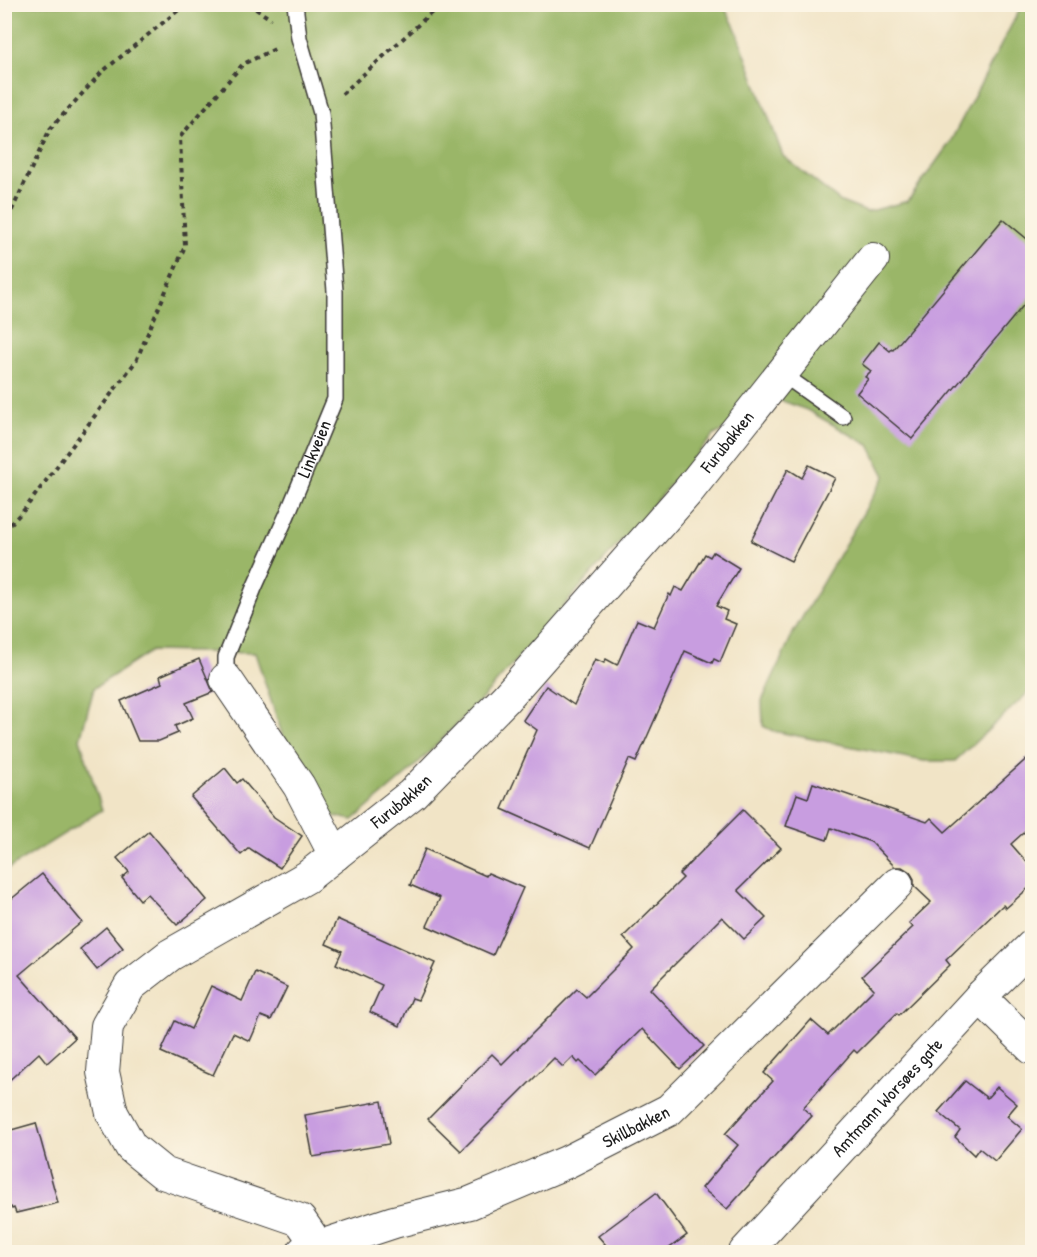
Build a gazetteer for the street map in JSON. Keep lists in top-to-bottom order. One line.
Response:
{"streets":{"street":["Furubakken","Linkveien","Amtmann Worsøes gate","Skillbakken"]},"crossings":[["Furubakken","Linkveien"],["Furubakken","Skillbakken"]]}
